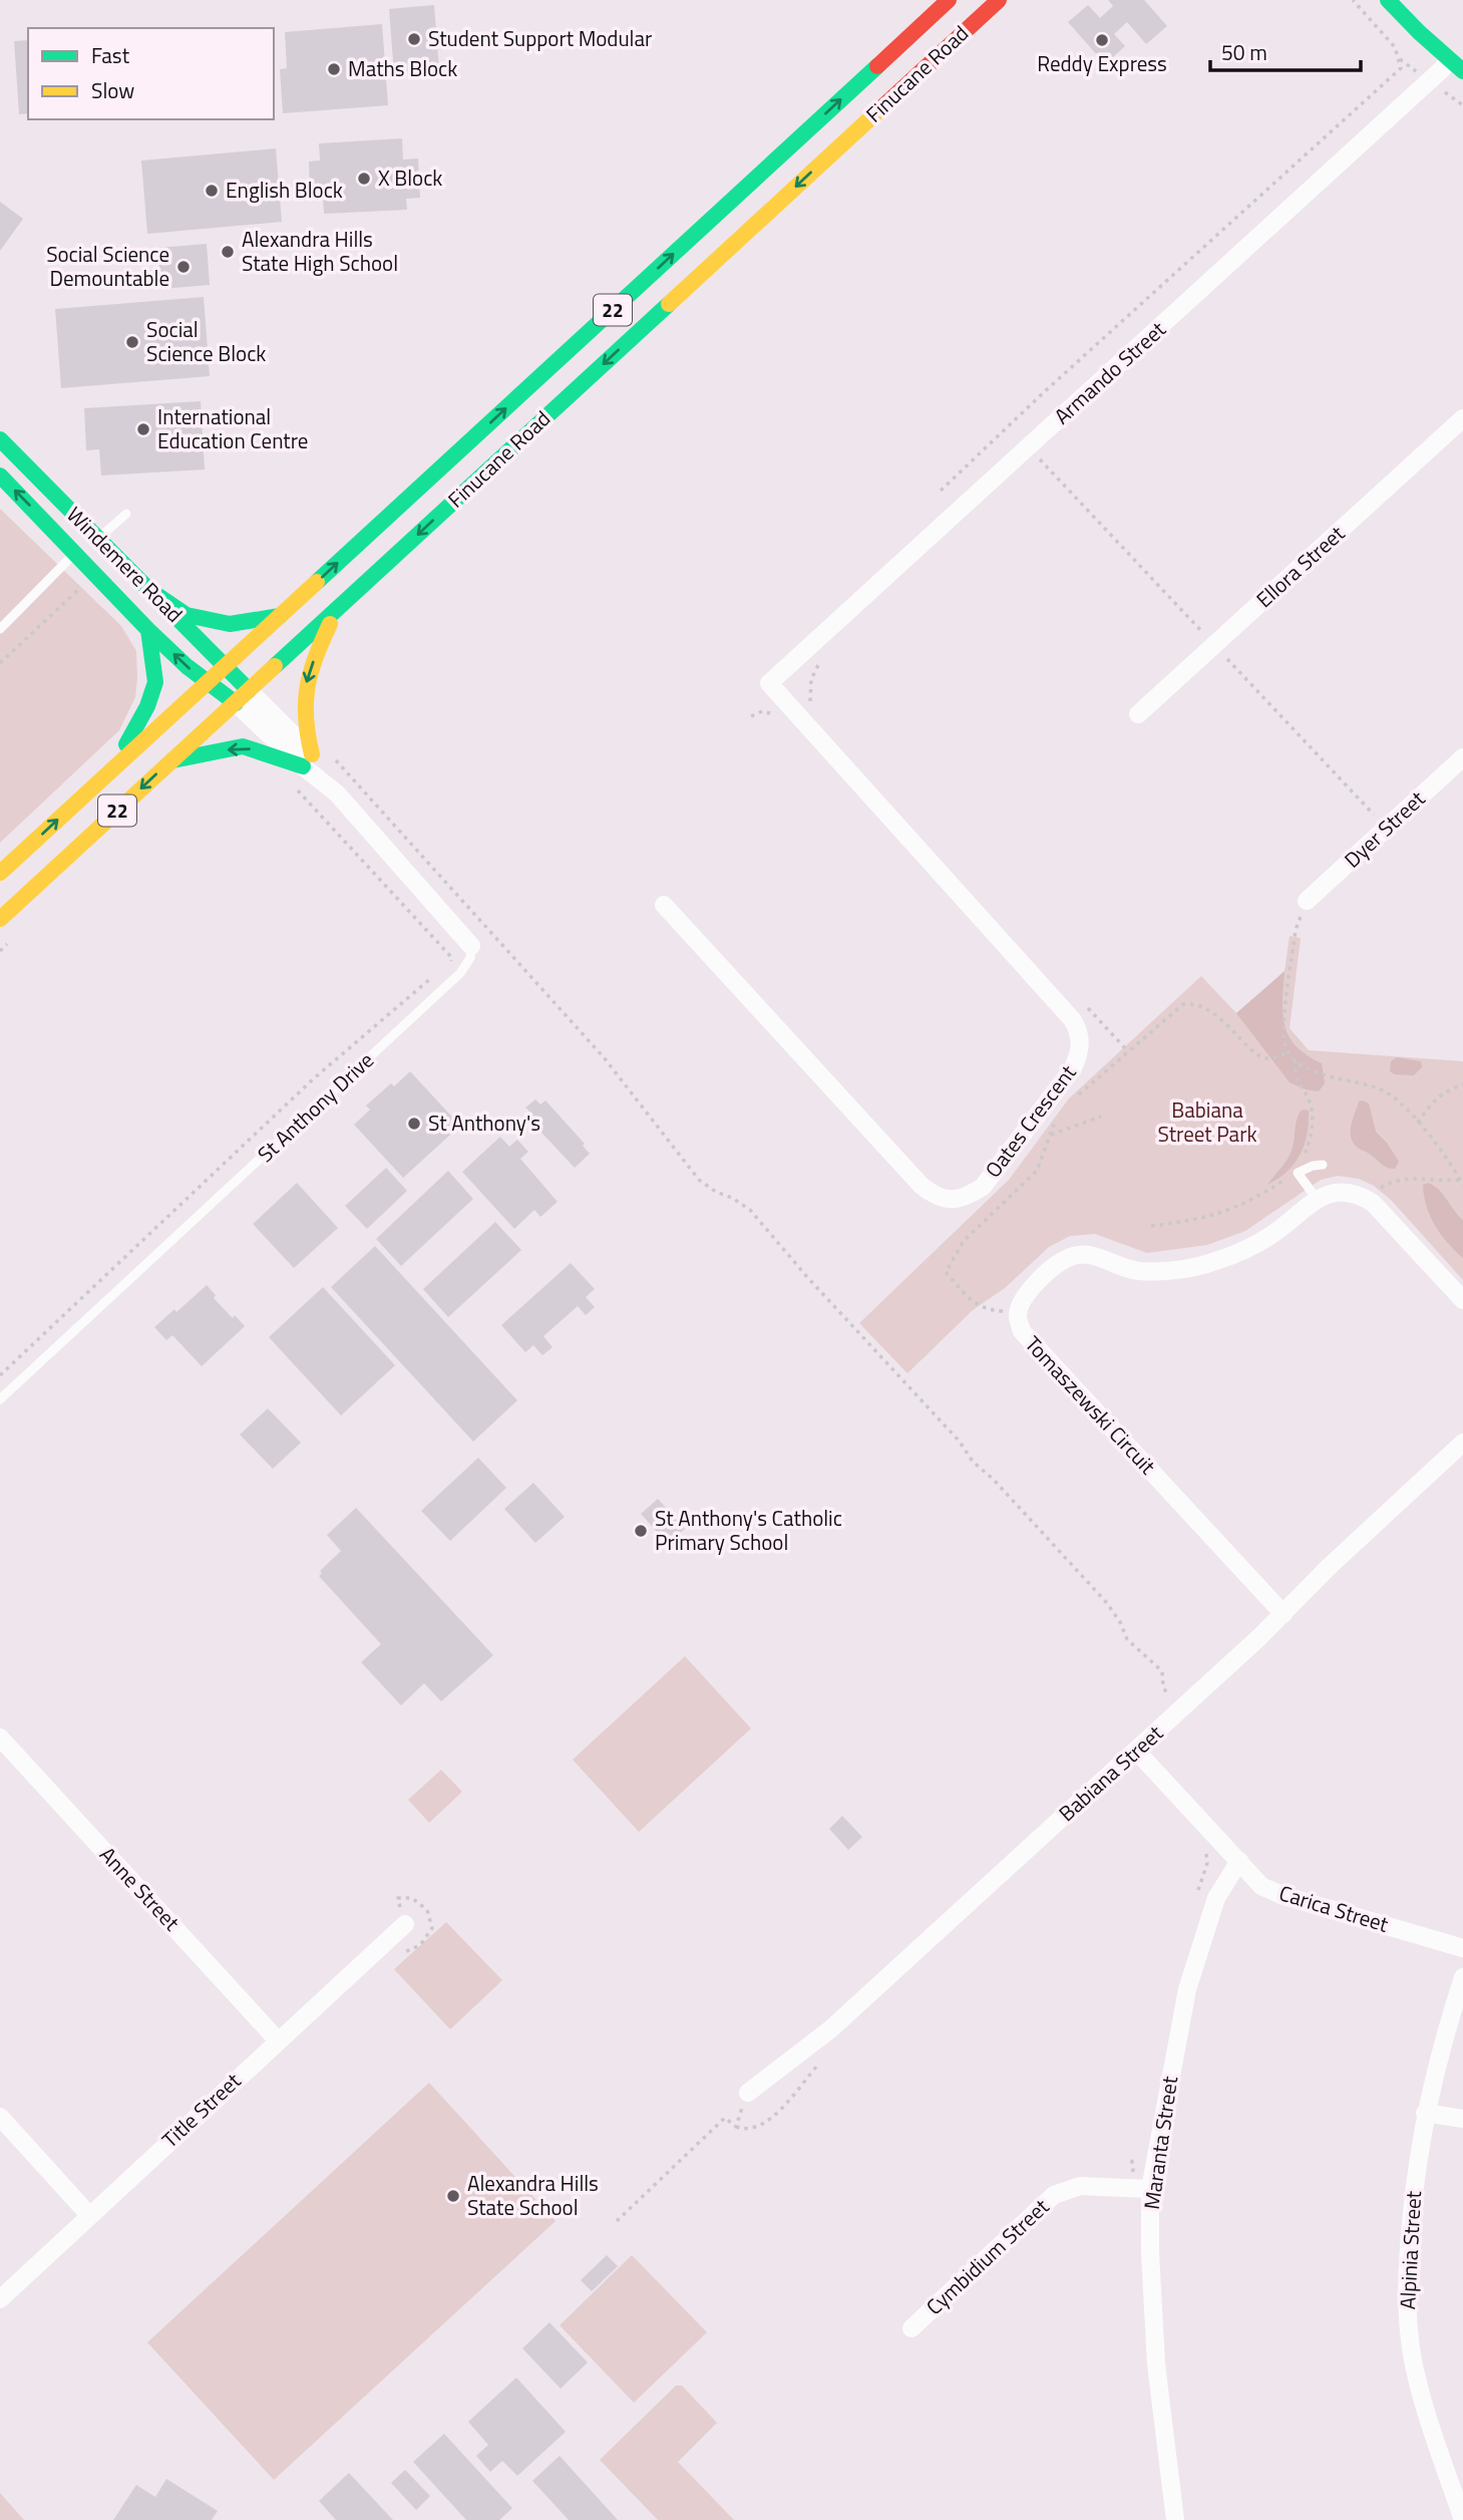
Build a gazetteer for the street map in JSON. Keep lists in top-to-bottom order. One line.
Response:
{"streets":{"main road":["Finucane Road","22","Windemere Road"],"street":["Armando Street","Ellora Street","Dyer Street","St Anthony Drive","Oates Crescent","Tomaszewski Circuit","Babiana Street","Anne Street","Carica Street","Title Street","Maranta Street","Alpinia Street","Cymbidium Street"]},"crossings":[["Finucane Road","Windemere Road"],["Finucane Road","St Anthony Drive"],["Armando Street","Oates Crescent"],["Windemere Road","St Anthony Drive"],["Tomaszewski Circuit","Babiana Street"],["Babiana Street","Carica Street"],["Anne Street","Title Street"],["Carica Street","Maranta Street"],["Maranta Street","Cymbidium Street"]],"parks":["Babiana Street Park"],"places":["Student Support Modular","Reddy Express","Maths Block","X Block","English Block","Alexandra Hills State High School","Social Science Demountable","Social Science Block","International Education Centre","St Anthony's","St Anthony's Catholic Primary School","Alexandra Hills State School"],"legend":["Fast","Slow"],"scale_bar":"50 m"}
